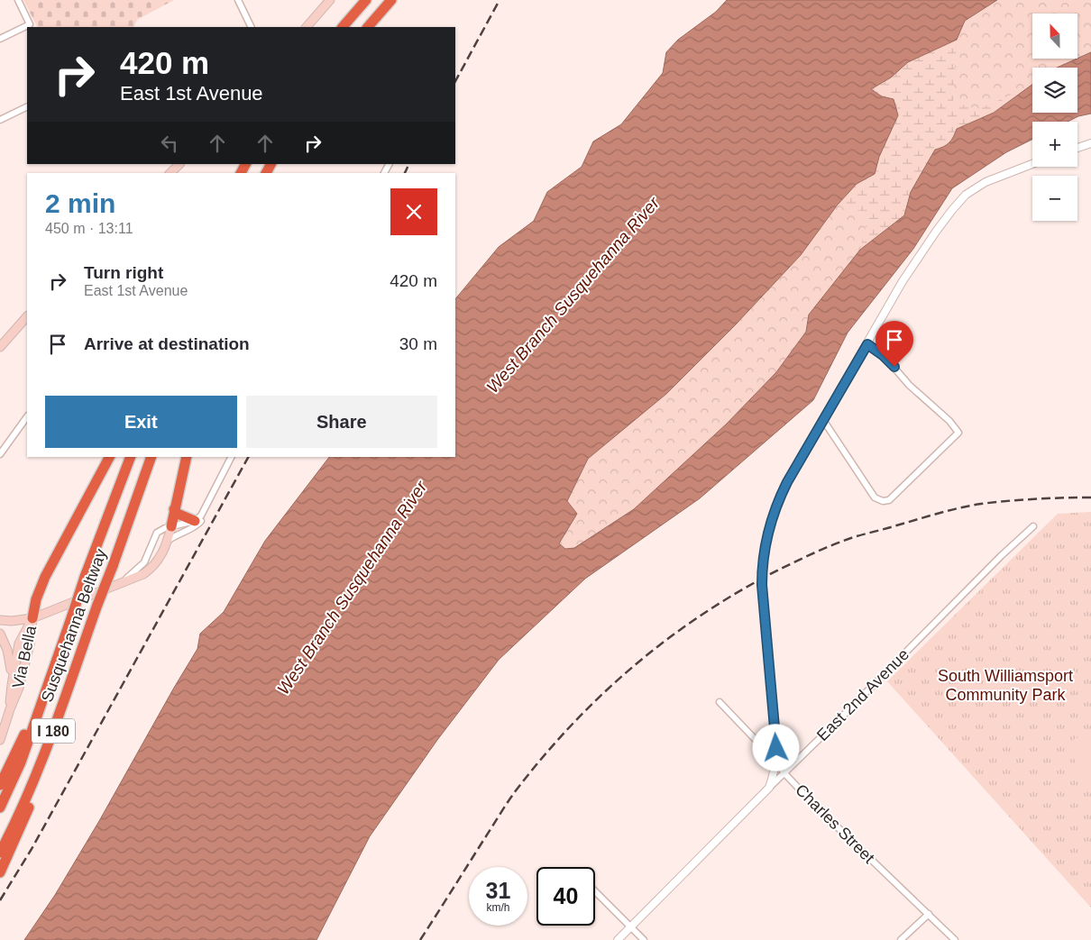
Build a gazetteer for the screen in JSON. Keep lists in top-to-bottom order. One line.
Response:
{"streets":{"highway":["Susquehanna Beltway","I 180"],"main road":["Via Bella"],"street":["East 2nd Avenue","Charles Street"]},"crossings":[["East 2nd Avenue","Charles Street"]],"water":["West Branch Susquehanna River"],"parks":["South Williamsport Community Park"],"north":"top","page":{"map_buttons":["+","−"],"turn":["420 m","East 1st Avenue"],"heading":["2 min","450 m · 13:11"],"list":[{"name":"Turn right","note":"East 1st Avenue","value":"420 m"},{"name":"Arrive at destination","value":"30 m"}],"buttons":["Exit","Share"],"speed":"31 km/h","limit":"40"}}
